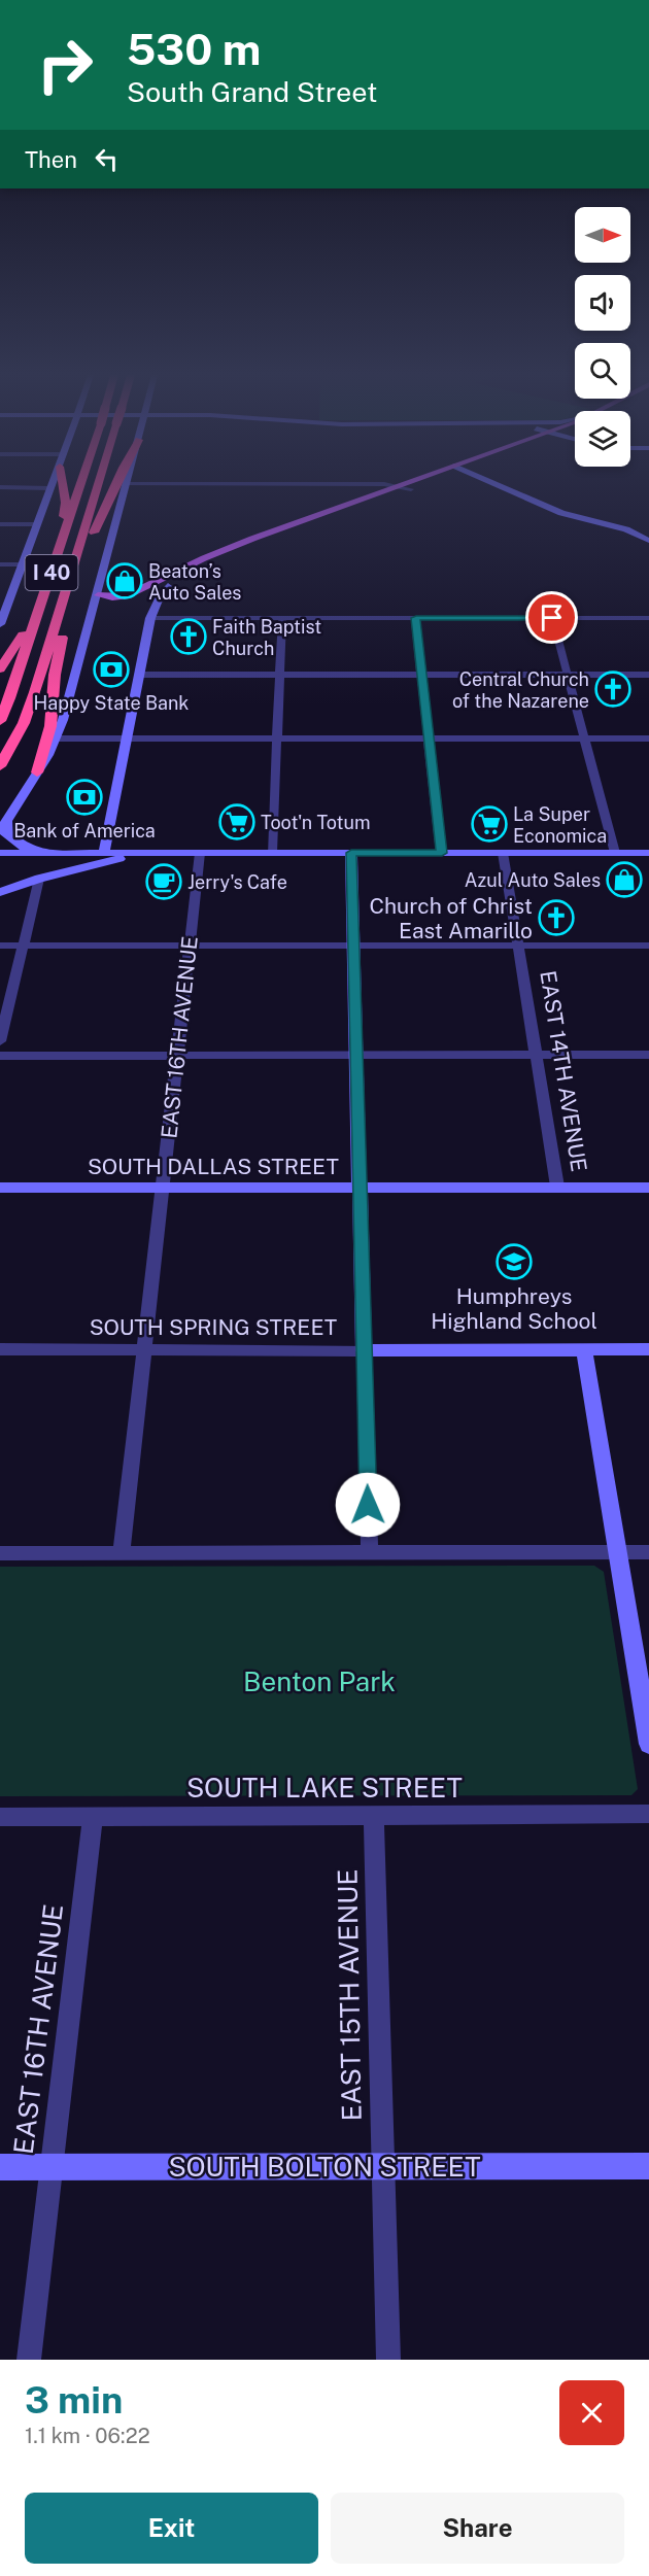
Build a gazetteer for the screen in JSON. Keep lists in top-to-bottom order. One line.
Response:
{"streets":{"highway":["I 40"],"main road":["SOUTH DALLAS STREET","SOUTH SPRING STREET","SOUTH BOLTON STREET"],"street":["EAST 16TH AVENUE","EAST 14TH AVENUE","SOUTH LAKE STREET","EAST 15TH AVENUE"]},"crossings":[["EAST 16TH AVENUE","SOUTH DALLAS STREET"],["EAST 16TH AVENUE","SOUTH SPRING STREET"],["EAST 16TH AVENUE","SOUTH LAKE STREET"],["EAST 16TH AVENUE","SOUTH BOLTON STREET"],["EAST 14TH AVENUE","SOUTH DALLAS STREET"],["SOUTH LAKE STREET","EAST 15TH AVENUE"],["EAST 15TH AVENUE","SOUTH BOLTON STREET"]],"parks":["Benton Park"],"places":{"shop":["Beaton’s Auto Sales","Azul Auto Sales"],"church":["Faith Baptist Church","Central Church of the Nazarene","Church of Christ East Amarillo"],"bank":["Happy State Bank","Bank of America"],"supermarket":["Toot'n Totum","La Super Economica"],"cafe":["Jerry's Cafe"],"school or university":["Humphreys Highland School"]},"north":"right","page":{"turn":["530 m","South Grand Street"],"then":"Then","heading":["3 min","1.1 km · 06:22"],"buttons":["Exit","Share"]}}
